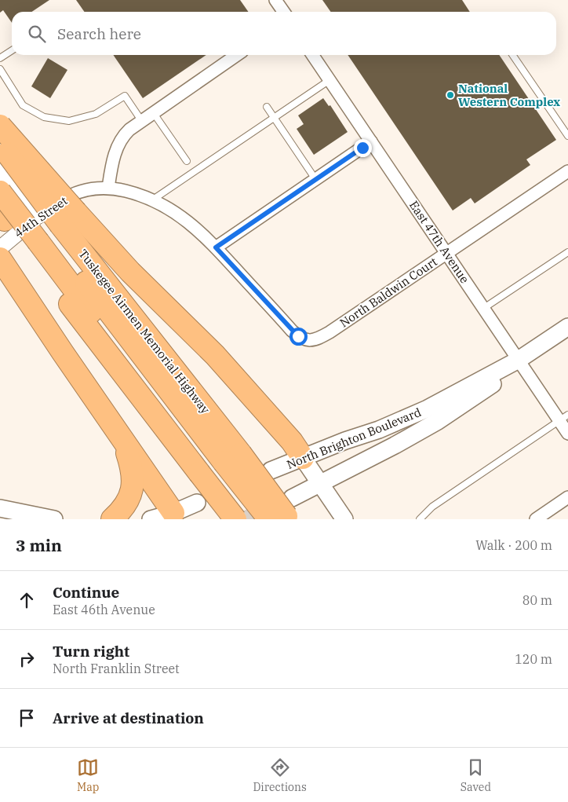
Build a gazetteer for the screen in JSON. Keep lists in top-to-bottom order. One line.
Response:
{"streets":{"highway":["Tuskegee Airmen Memorial Highway"],"main road":["North Brighton Boulevard"],"street":["44th Street","East 47th Avenue","North Baldwin Court"]},"crossings":[["44th Street","North Baldwin Court"],["44th Street","Tuskegee Airmen Memorial Highway"],["East 47th Avenue","North Baldwin Court"],["East 47th Avenue","North Brighton Boulevard"],["Tuskegee Airmen Memorial Highway","North Brighton Boulevard"]],"places":["National Western Complex"],"page":{"search":"Search here","heading":["3 min","Walk · 200 m"],"list":[["Continue","East 46th Avenue","80 m"],["Turn right","North Franklin Street","120 m"],"Arrive at destination"],"nav":["Map","Directions","Saved"]}}
